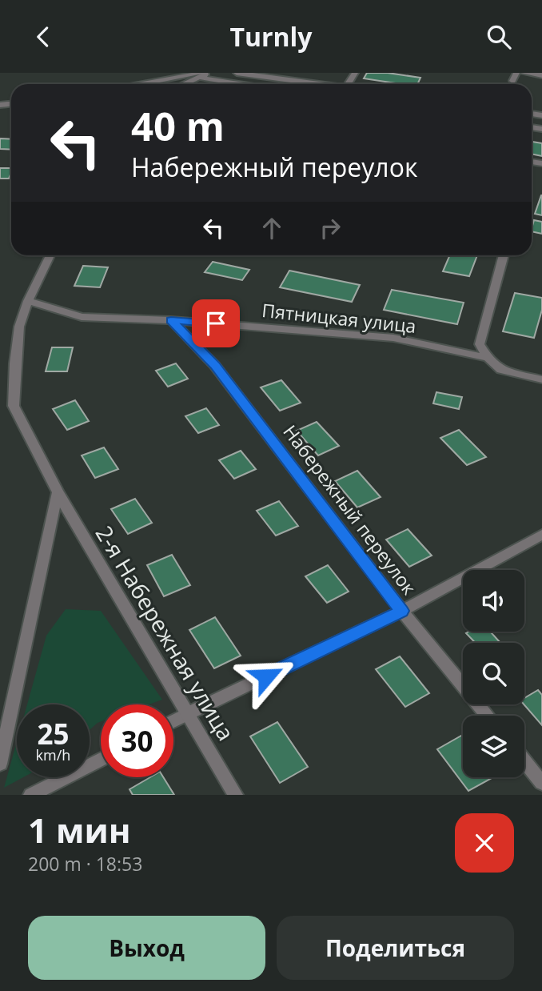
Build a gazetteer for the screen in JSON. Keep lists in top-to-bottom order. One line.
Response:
{"streets":{"street":["Пятницкая улица","Набережный переулок","2-я Набережная улица"]},"crossings":[["Пятницкая улица","Набережный переулок"],["Пятницкая улица","2-я Набережная улица"]],"page":{"header":"Turnly","turn":["40 m","Набережный переулок"],"speed":"25 km/h","limit":"30","heading":["1 мин","200 m · 18:53"],"buttons":["Выход","Поделиться"]}}
